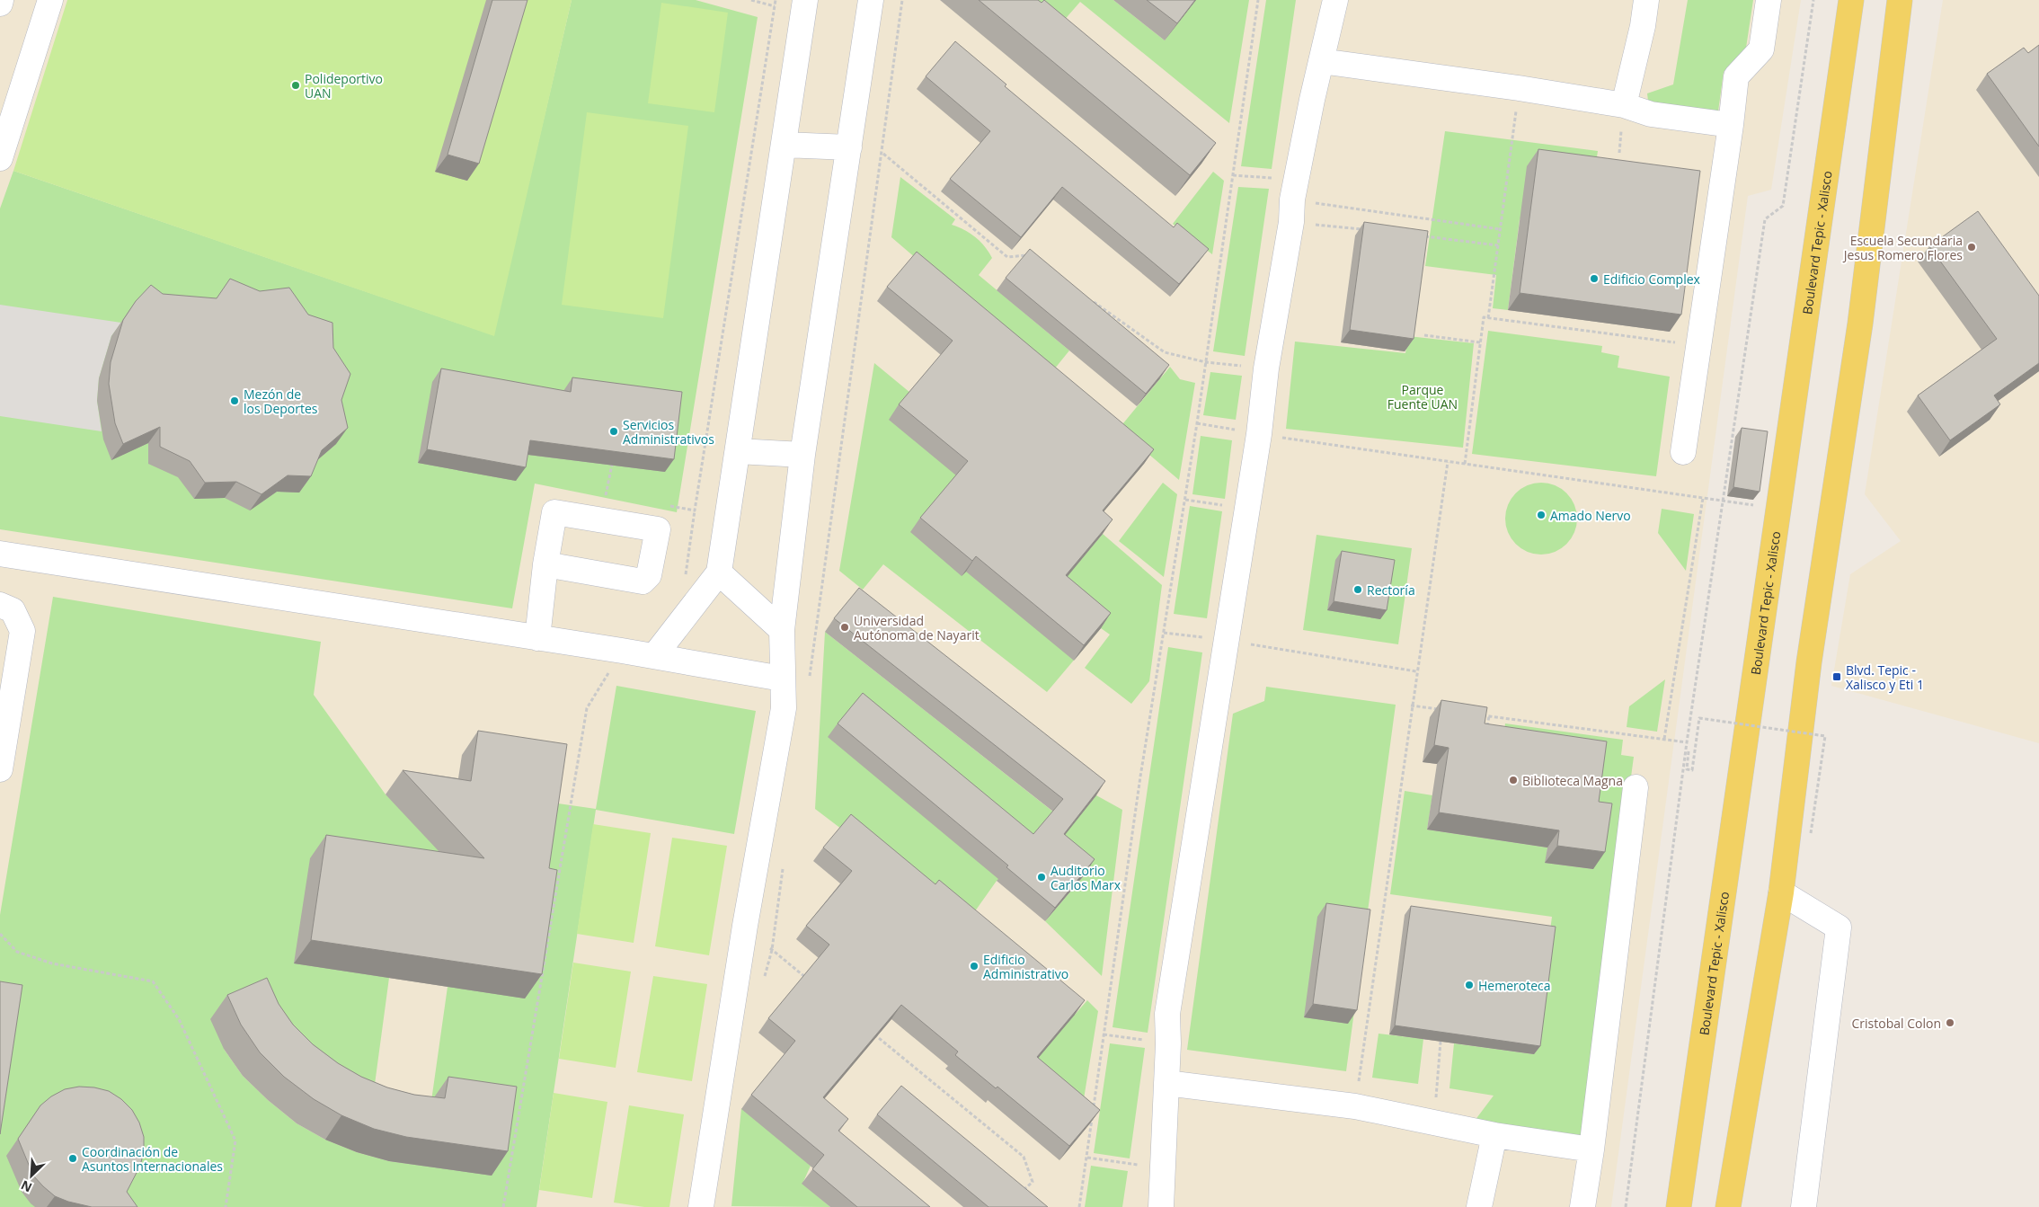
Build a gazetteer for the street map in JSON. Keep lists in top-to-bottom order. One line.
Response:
{"streets":{"main road":["Boulevard Tepic - Xalisco"]},"parks":["Parque Fuente UAN"],"places":{"other":["Polideportivo UAN","Escuela Secundaria Jesus Romero Flores","Edificio Complex","Mezón de los Deportes","Servicios Administrativos","Amado Nervo","Rectoría","Universidad Autónoma de Nayarit","Biblioteca Magna","Auditorio Carlos Marx","Edificio Administrativo","Hemeroteca","Cristobal Colon","Coordinación de Asuntos Internacionales"],"transit":["Blvd. Tepic - Xalisco y Eti 1"]},"north":"bottom left"}
